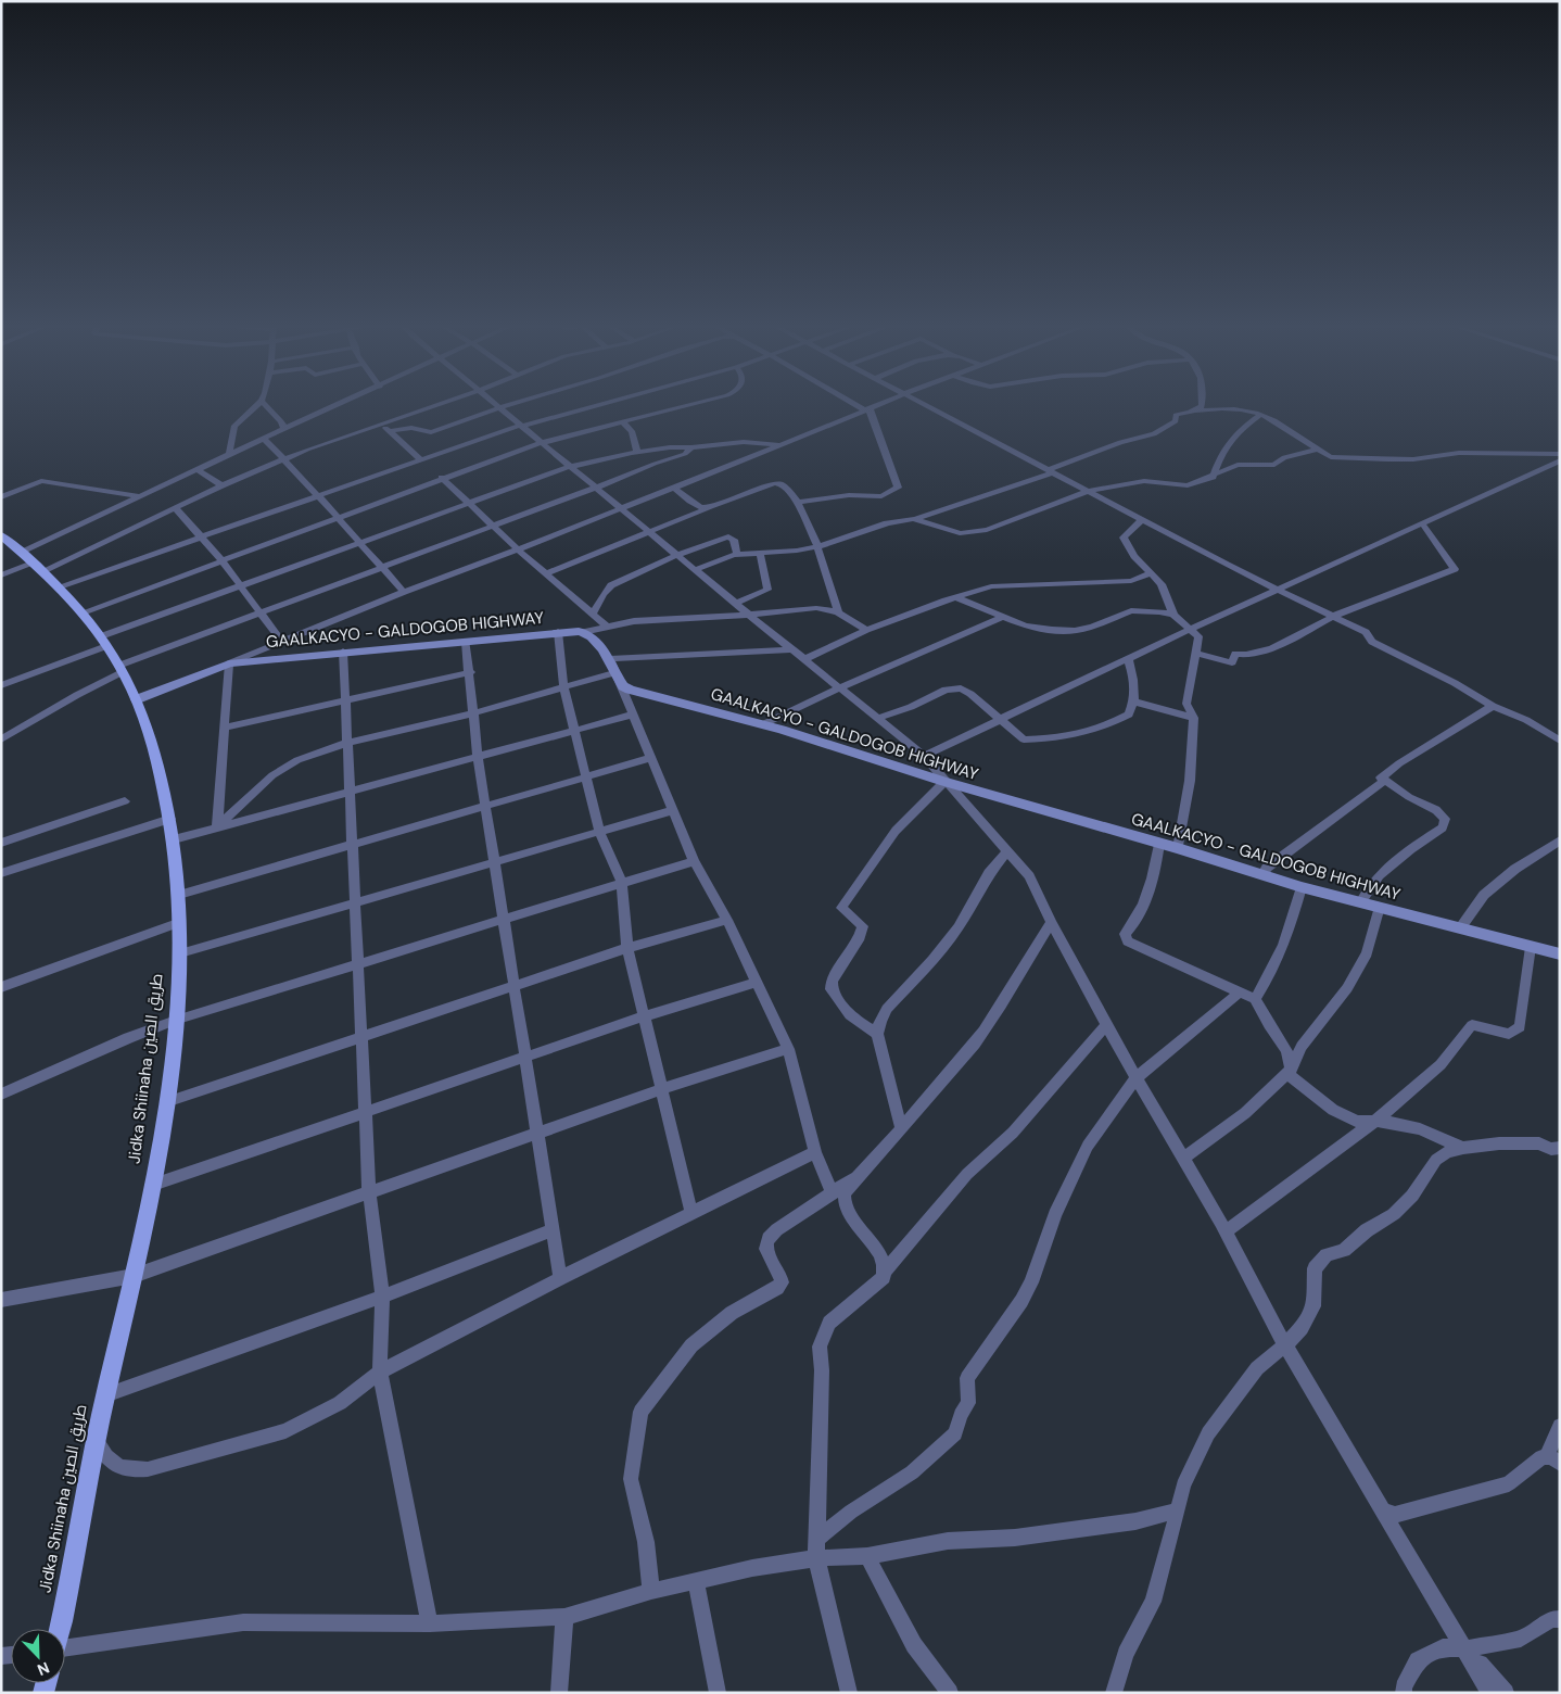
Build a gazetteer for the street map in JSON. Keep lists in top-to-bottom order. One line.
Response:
{"streets":{"main road":["Jidka Shiinaha طريق الصين"],"street":["GAALKACYO - GALDOGOB HIGHWAY"]},"crossings":[["GAALKACYO - GALDOGOB HIGHWAY","Jidka Shiinaha طريق الصين"]],"north":"bottom right"}
